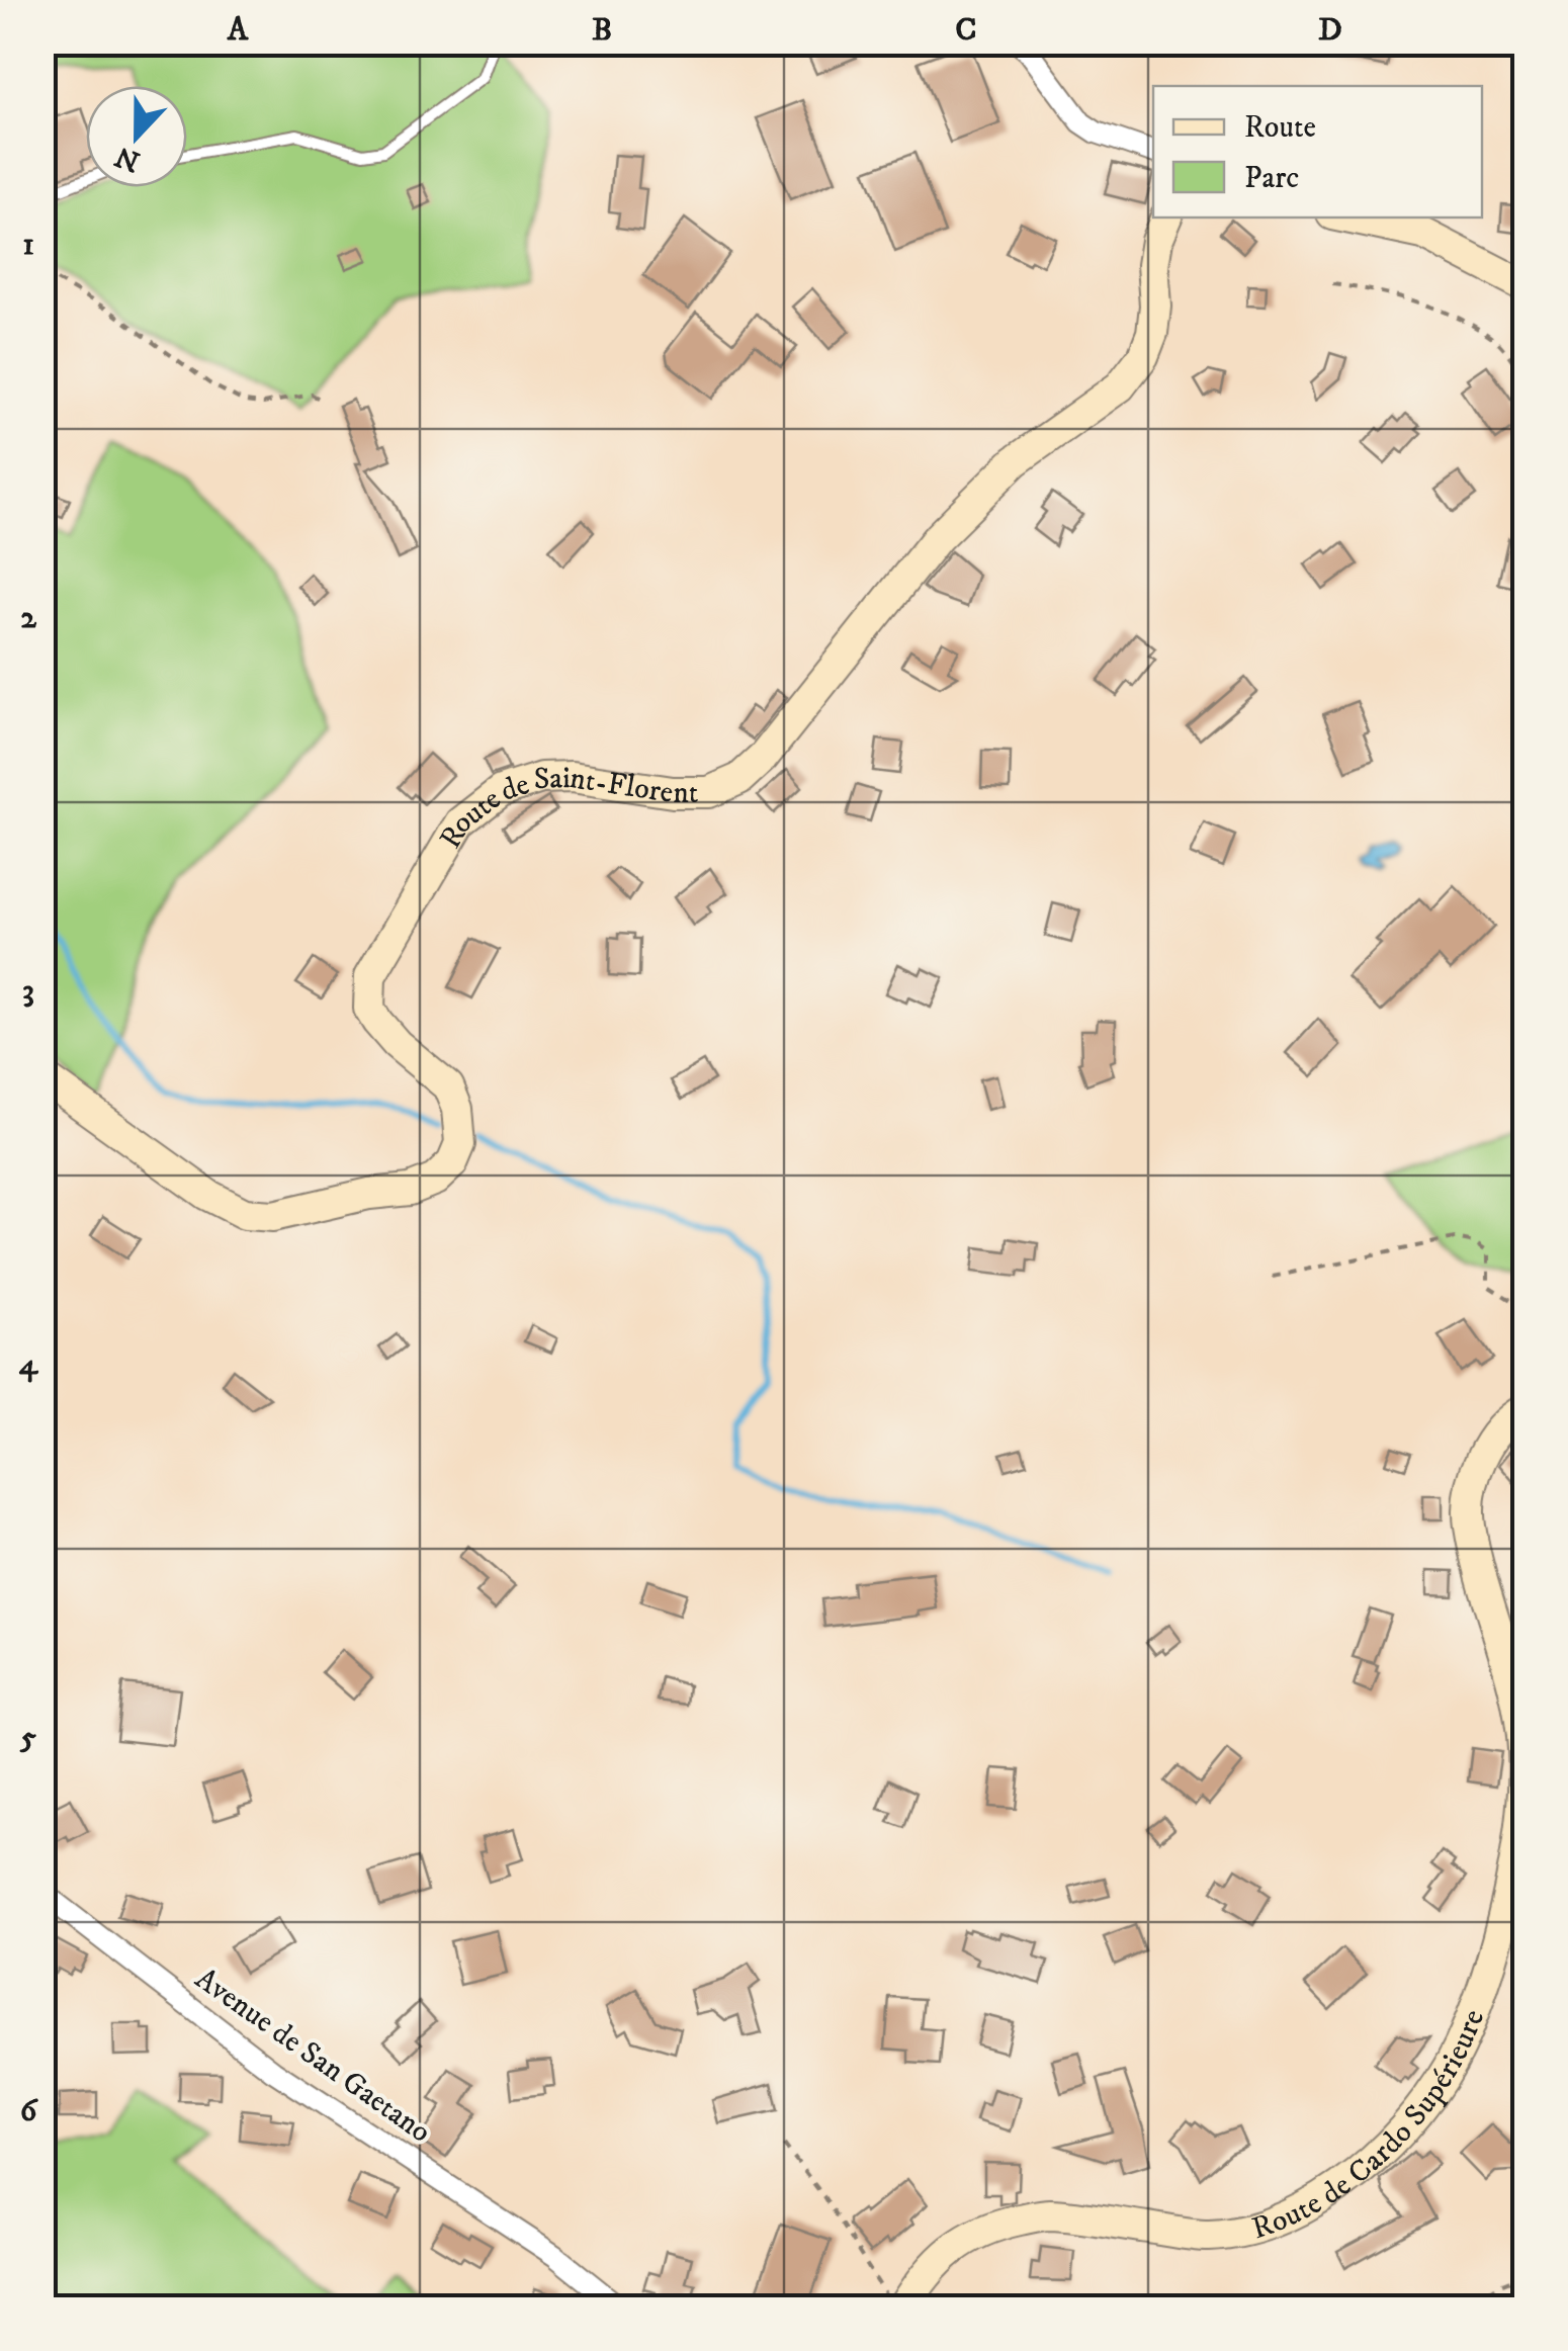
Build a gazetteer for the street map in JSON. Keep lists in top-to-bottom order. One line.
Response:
{"streets":{"main road":["Route de Saint-Florent","Route de Cardo Supérieure"],"street":["Avenue de San Gaetano"]},"legend":["Route","Parc"],"north":"bottom","grid":{"columns":["A","B","C","D"],"rows":["1","2","3","4","5","6"]}}
